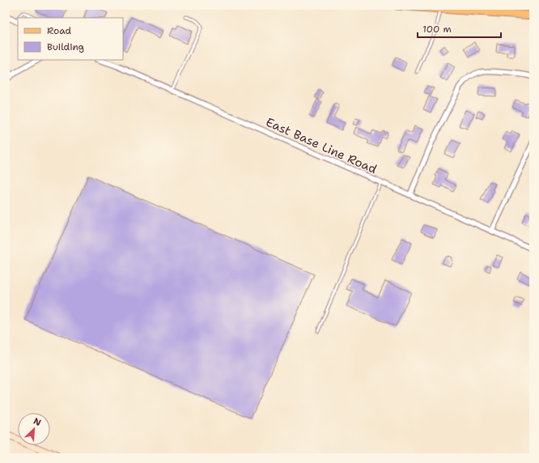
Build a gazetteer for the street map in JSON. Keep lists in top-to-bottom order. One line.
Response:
{"streets":{"street":["East Base Line Road"]},"legend":["Road","Building"],"scale_bar":"100 m","north":"top right"}
